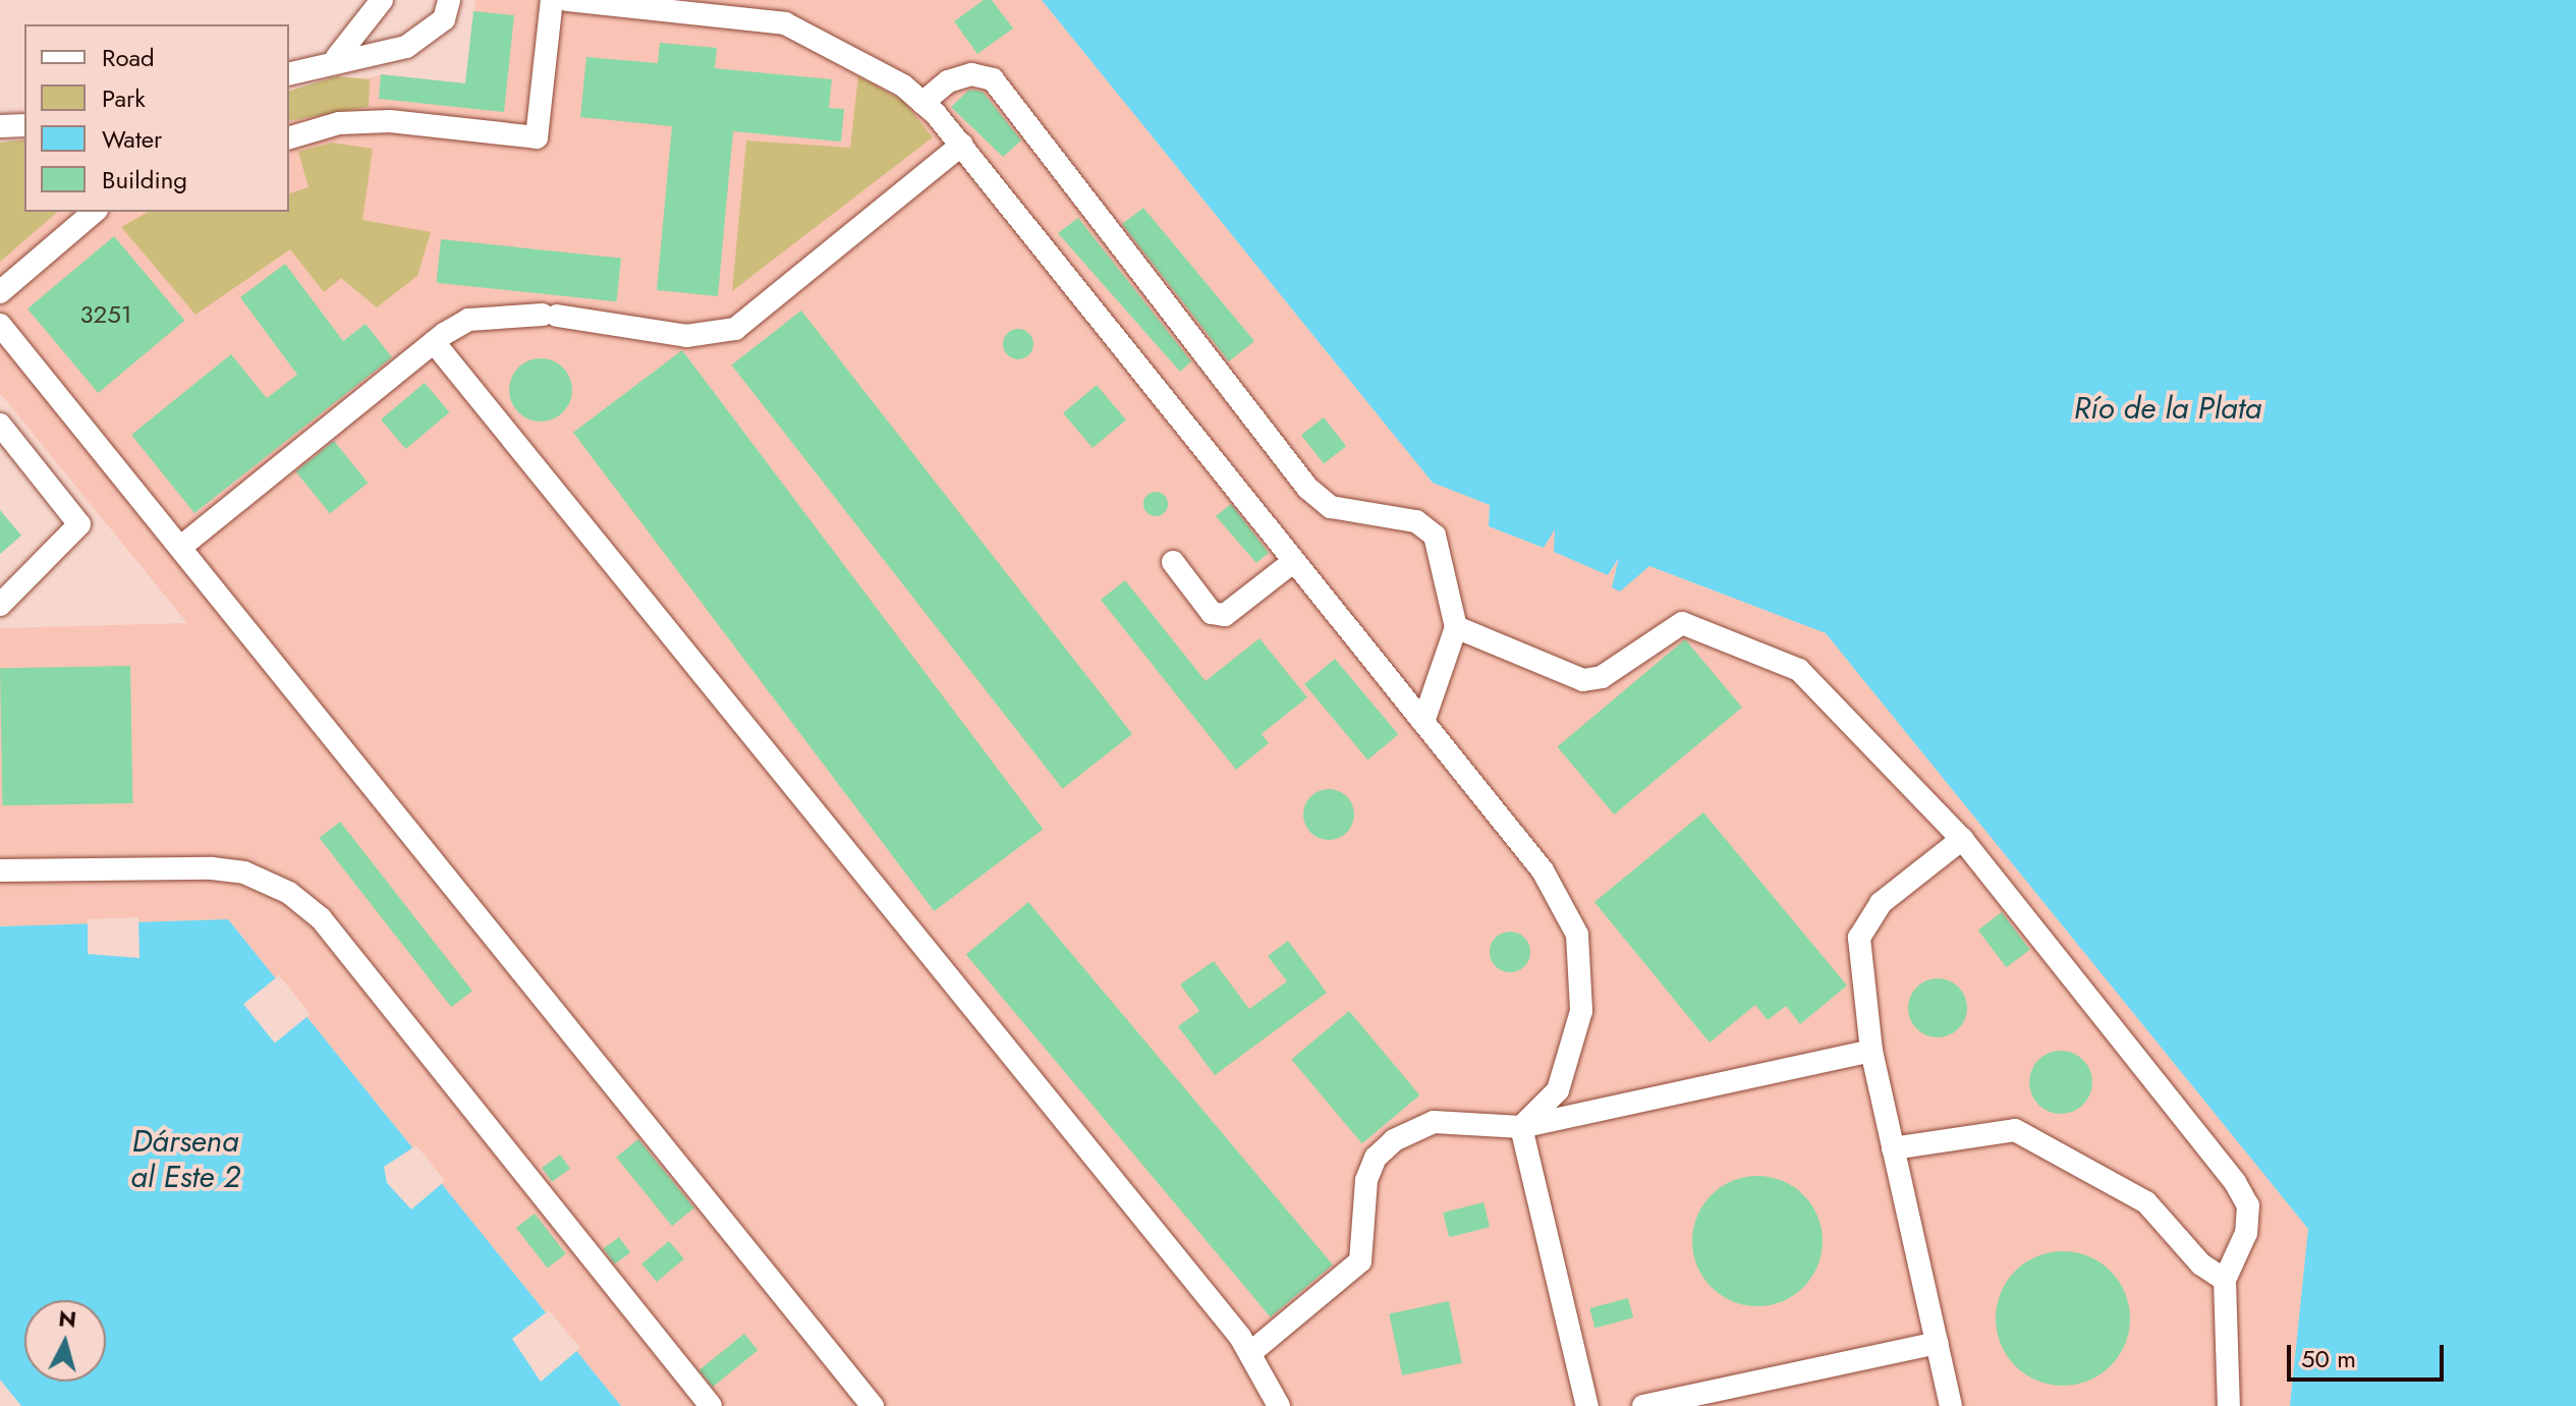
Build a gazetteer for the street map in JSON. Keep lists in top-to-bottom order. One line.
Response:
{"water":["Río de la Plata","Dársena al Este 2"],"house_numbers":["3251"],"legend":["Road","Park","Water","Building"],"scale_bar":"50 m","north":"top"}
